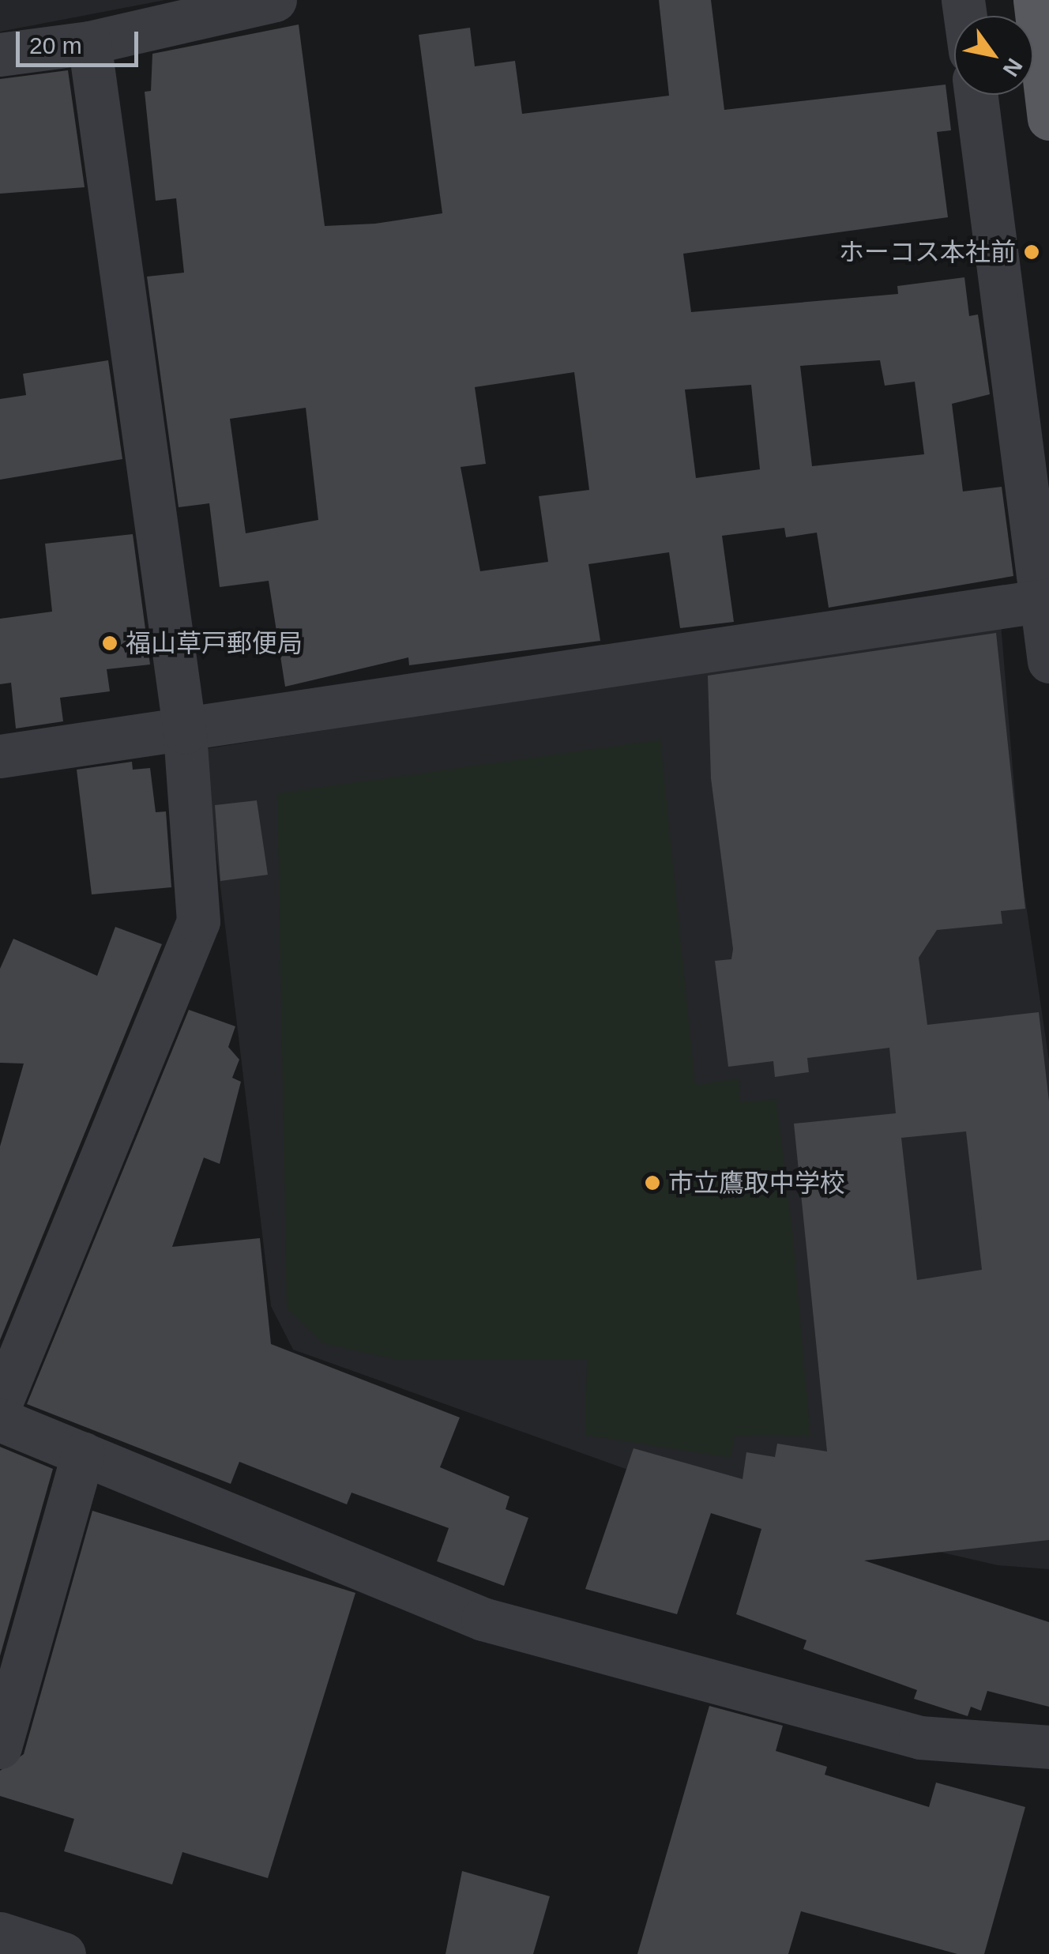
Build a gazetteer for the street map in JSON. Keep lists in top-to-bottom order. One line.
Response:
{"places":["ホーコス本社前","福山草戸郵便局","市立鷹取中学校"],"scale_bar":"20 m","north":"bottom right"}
